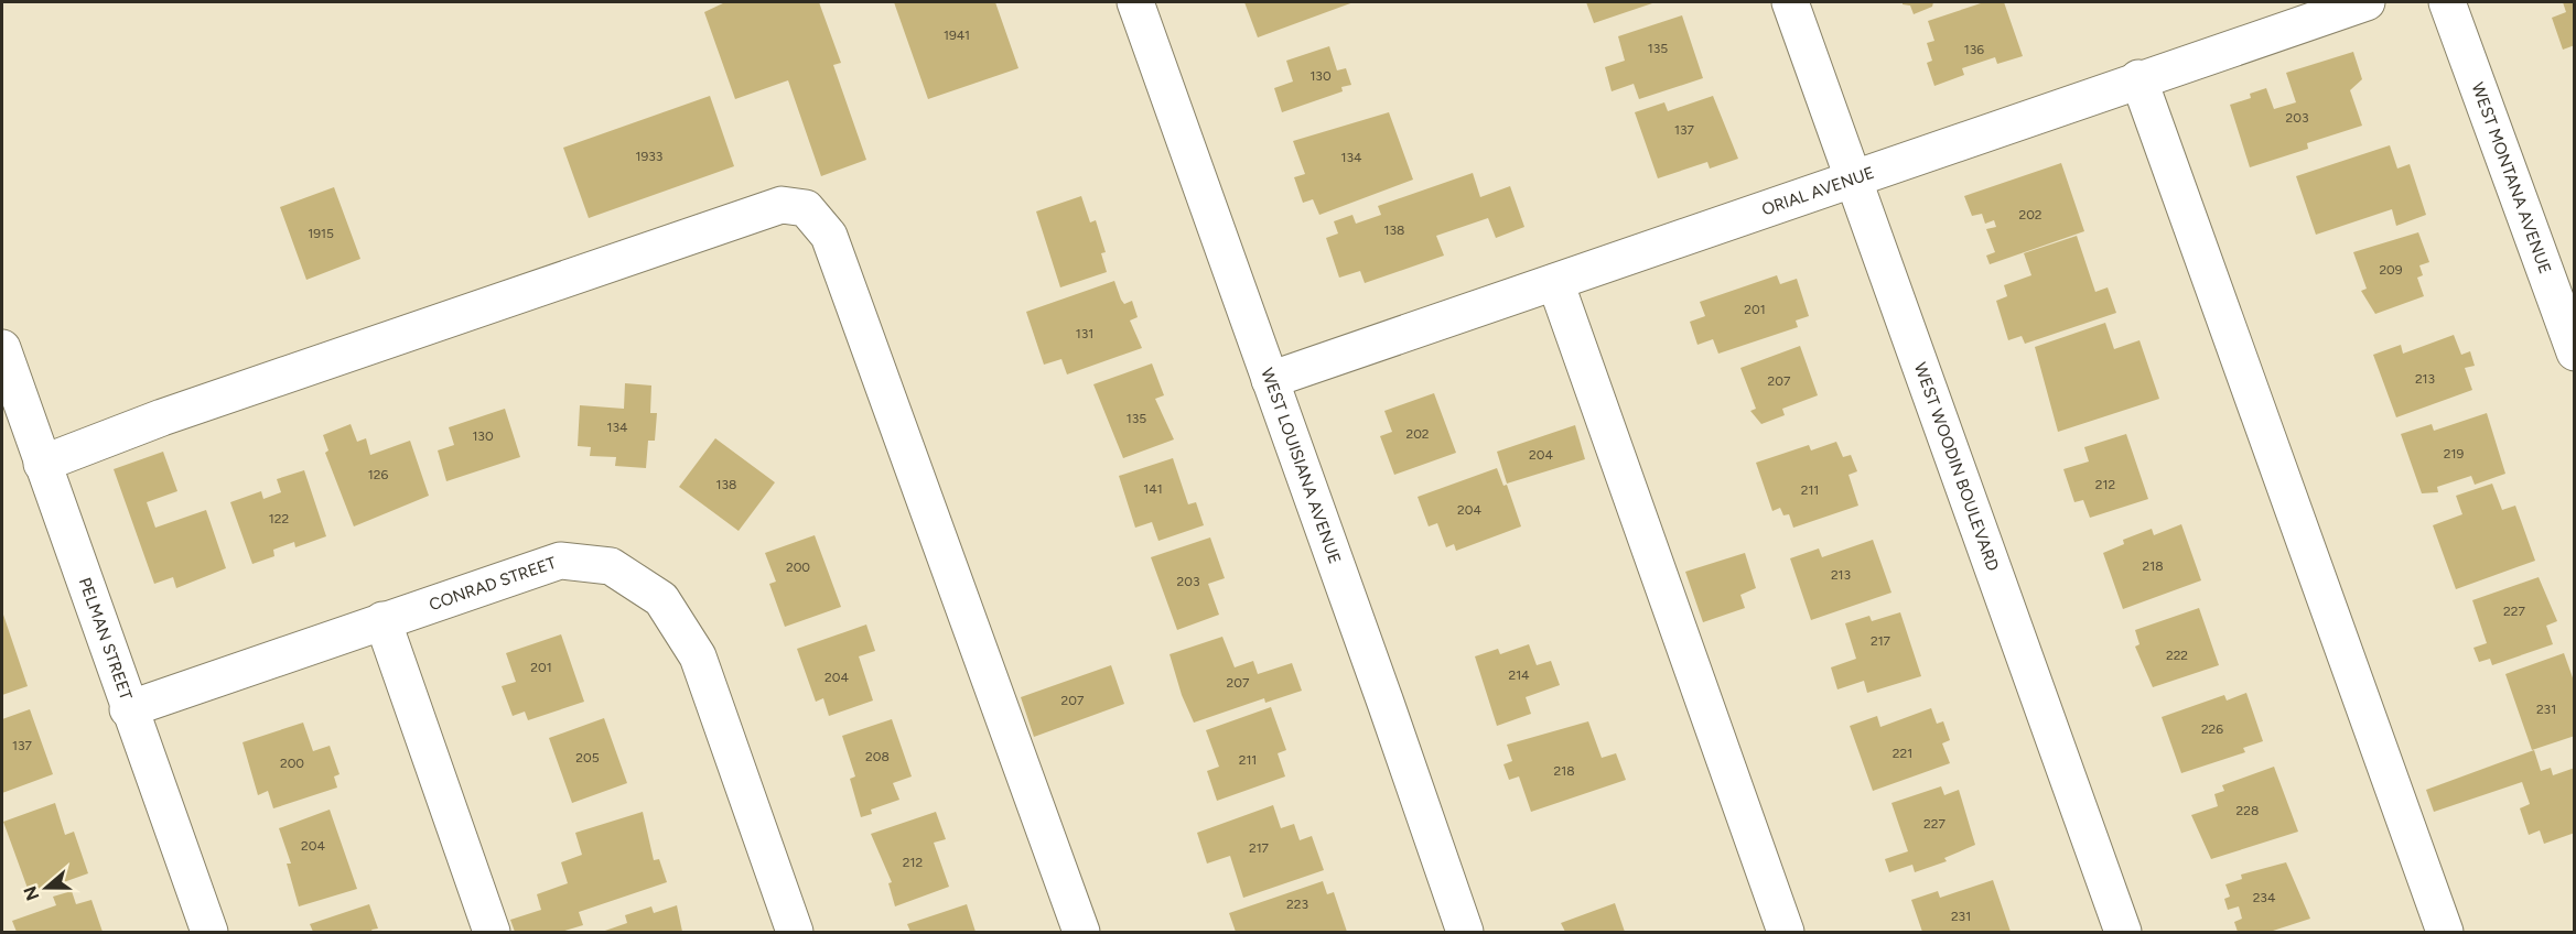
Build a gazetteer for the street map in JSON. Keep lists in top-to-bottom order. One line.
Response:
{"streets":{"street":["WEST MONTANA AVENUE","ORIAL AVENUE","WEST LOUISIANA AVENUE","WEST WOODIN BOULEVARD","CONRAD STREET","PELMAN STREET"]},"crossings":[["ORIAL AVENUE","WEST LOUISIANA AVENUE"],["ORIAL AVENUE","WEST WOODIN BOULEVARD"],["CONRAD STREET","PELMAN STREET"]],"house_numbers":["1941","135","136","130","203","137","1933","134","202","138","1915","209","201","131","213","207","135","134","202","130","219","204","126","138","212","141","211","204","122","218","200","213","203","227","217","222","201","214","204","207","207","231","226","137","221","208","205","211","200","218","228","227","204","217","212","234","223","231"],"north":"left"}
